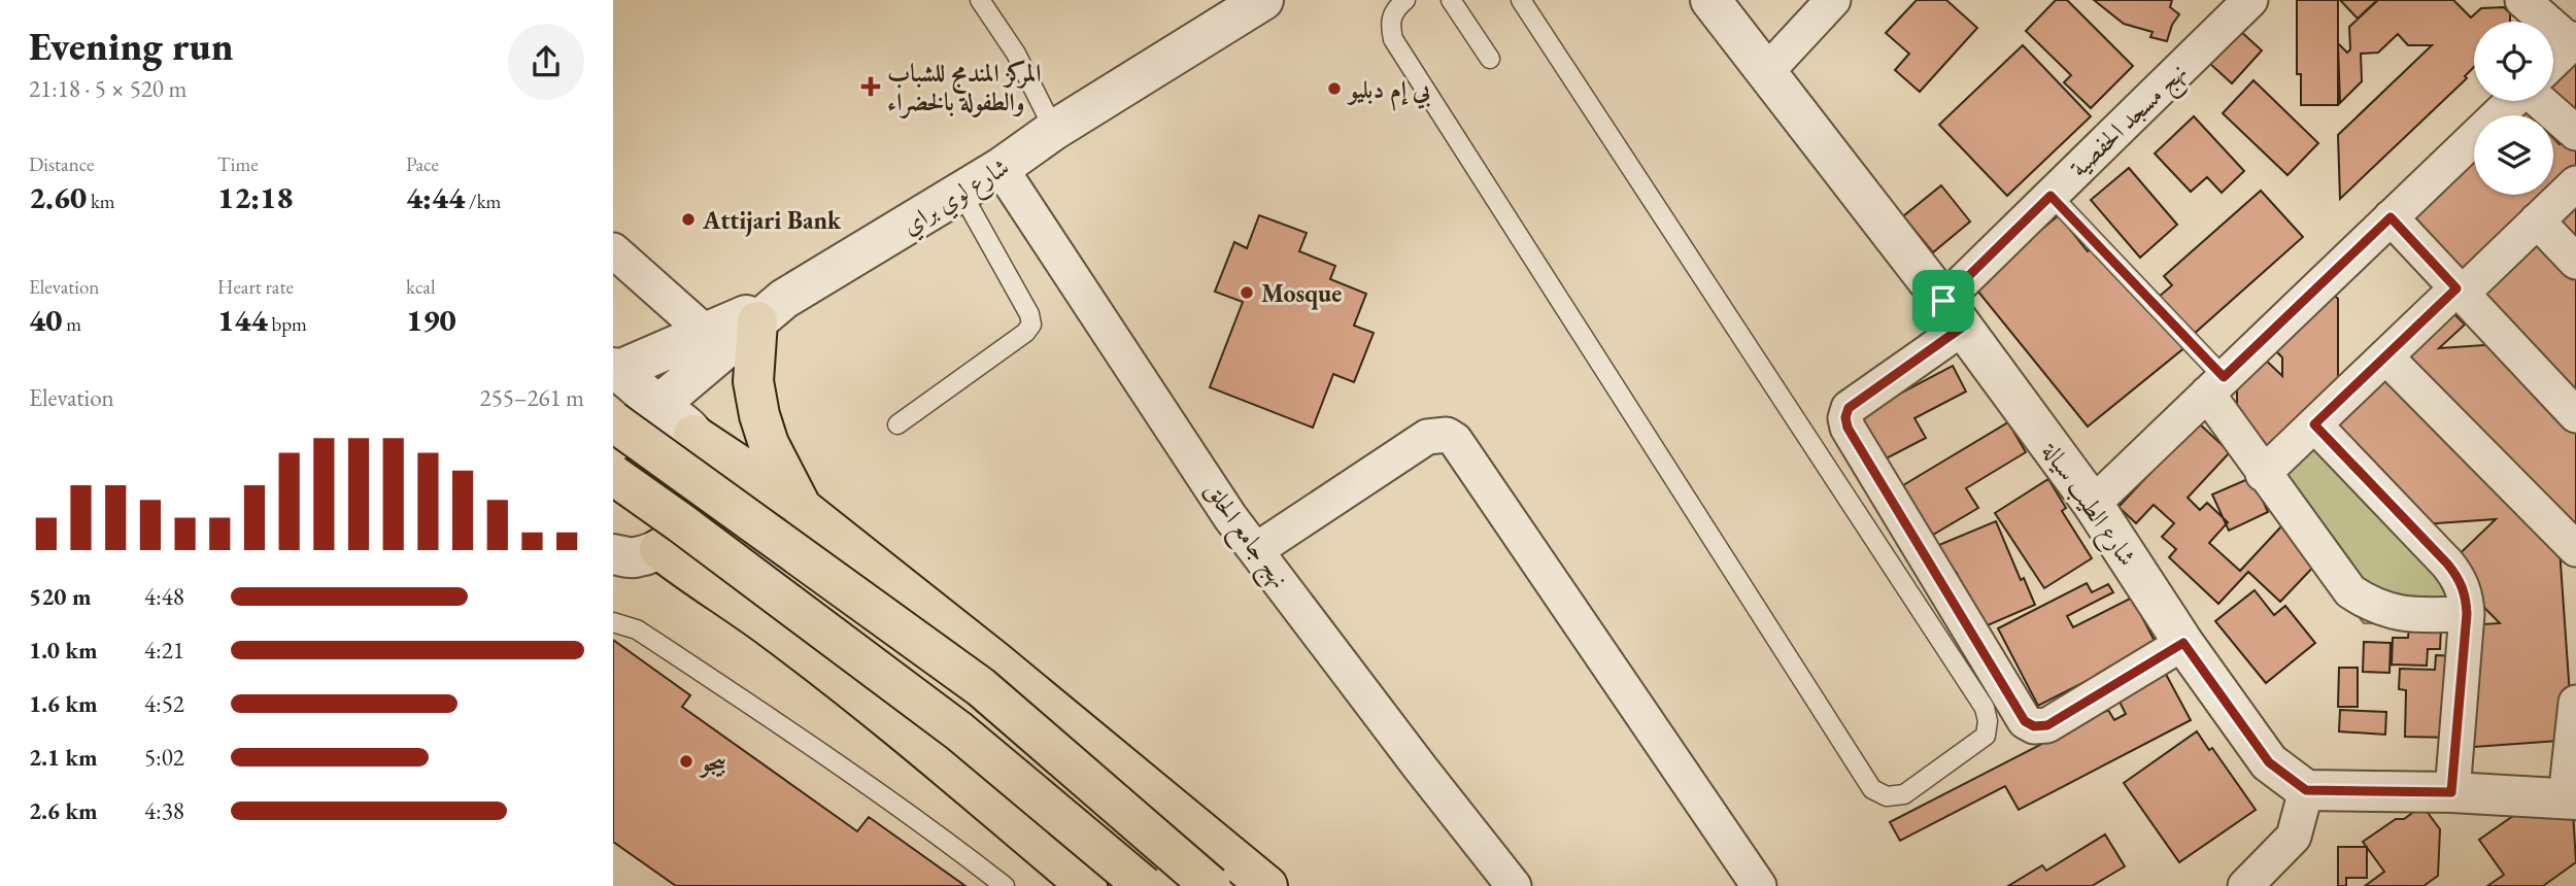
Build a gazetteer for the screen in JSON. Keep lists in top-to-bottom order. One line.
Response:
{"streets":{"street":["نهج مسجد الحفصية","شارع لوي براي","شارع الطيب سيالة","نهج جامع الحلق"]},"crossings":[["نهج مسجد الحفصية","شارع الطيب سيالة"],["شارع لوي براي","نهج جامع الحلق"]],"places":{"health":["المركز المندمج للشباب والطفولة بالخضراء"],"other":["بي إم دبليو","Attijari Bank","Mosque","بيجو"]},"page":{"heading":["Evening run","21:18 · 5 × 520 m"],"stats":[["Distance","2.60 km"],["Time","12:18"],["Pace","4:44 /km"],["Elevation","40 m"],["Heart rate","144 bpm"],["kcal","190"]],"chart":["Elevation","255–261 m"],"list":[{"name":"520 m","note":"4:48"},{"name":"1.0 km","note":"4:21"},{"name":"1.6 km","note":"4:52"},{"name":"2.1 km","note":"5:02"},{"name":"2.6 km","note":"4:38"}]}}
